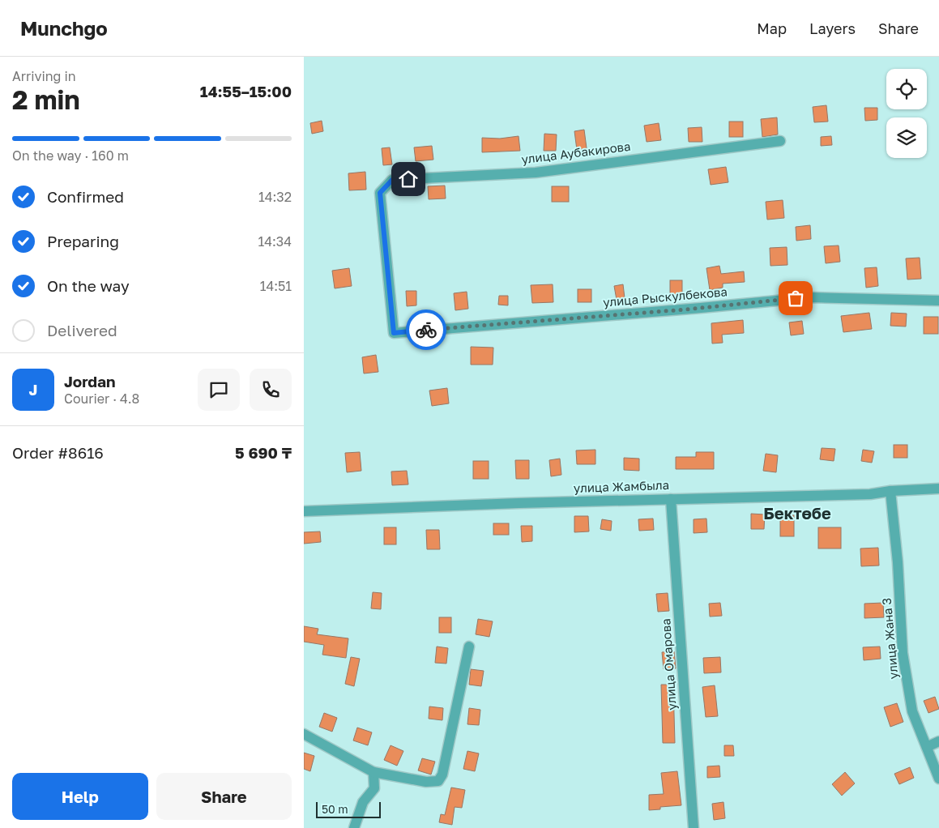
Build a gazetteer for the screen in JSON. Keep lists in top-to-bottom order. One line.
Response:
{"streets":{"street":["улица Аубакирова","улица Рыскулбекова","улица Жамбыла","улица Жана 3","улица Омарова"]},"crossings":[["улица Аубакирова","улица Рыскулбекова"],["улица Жамбыла","улица Жана 3"],["улица Жамбыла","улица Омарова"]],"districts":["Бектөбе"],"scale_bar":"50 m","page":{"header":"Munchgo","nav":["Map","Layers","Share"],"heading":["2 min","Arriving in","14:55–15:00"],"panel":["Jordan","Courier · 4.8","Order #8616","5 690 ₸"],"bar":"On the way · 160 m","list":[["Confirmed","14:32"],["Preparing","14:34"],["On the way","14:51"],"Delivered"],"round":"J","buttons":["Help","Share"],"scale":"50 m"}}
